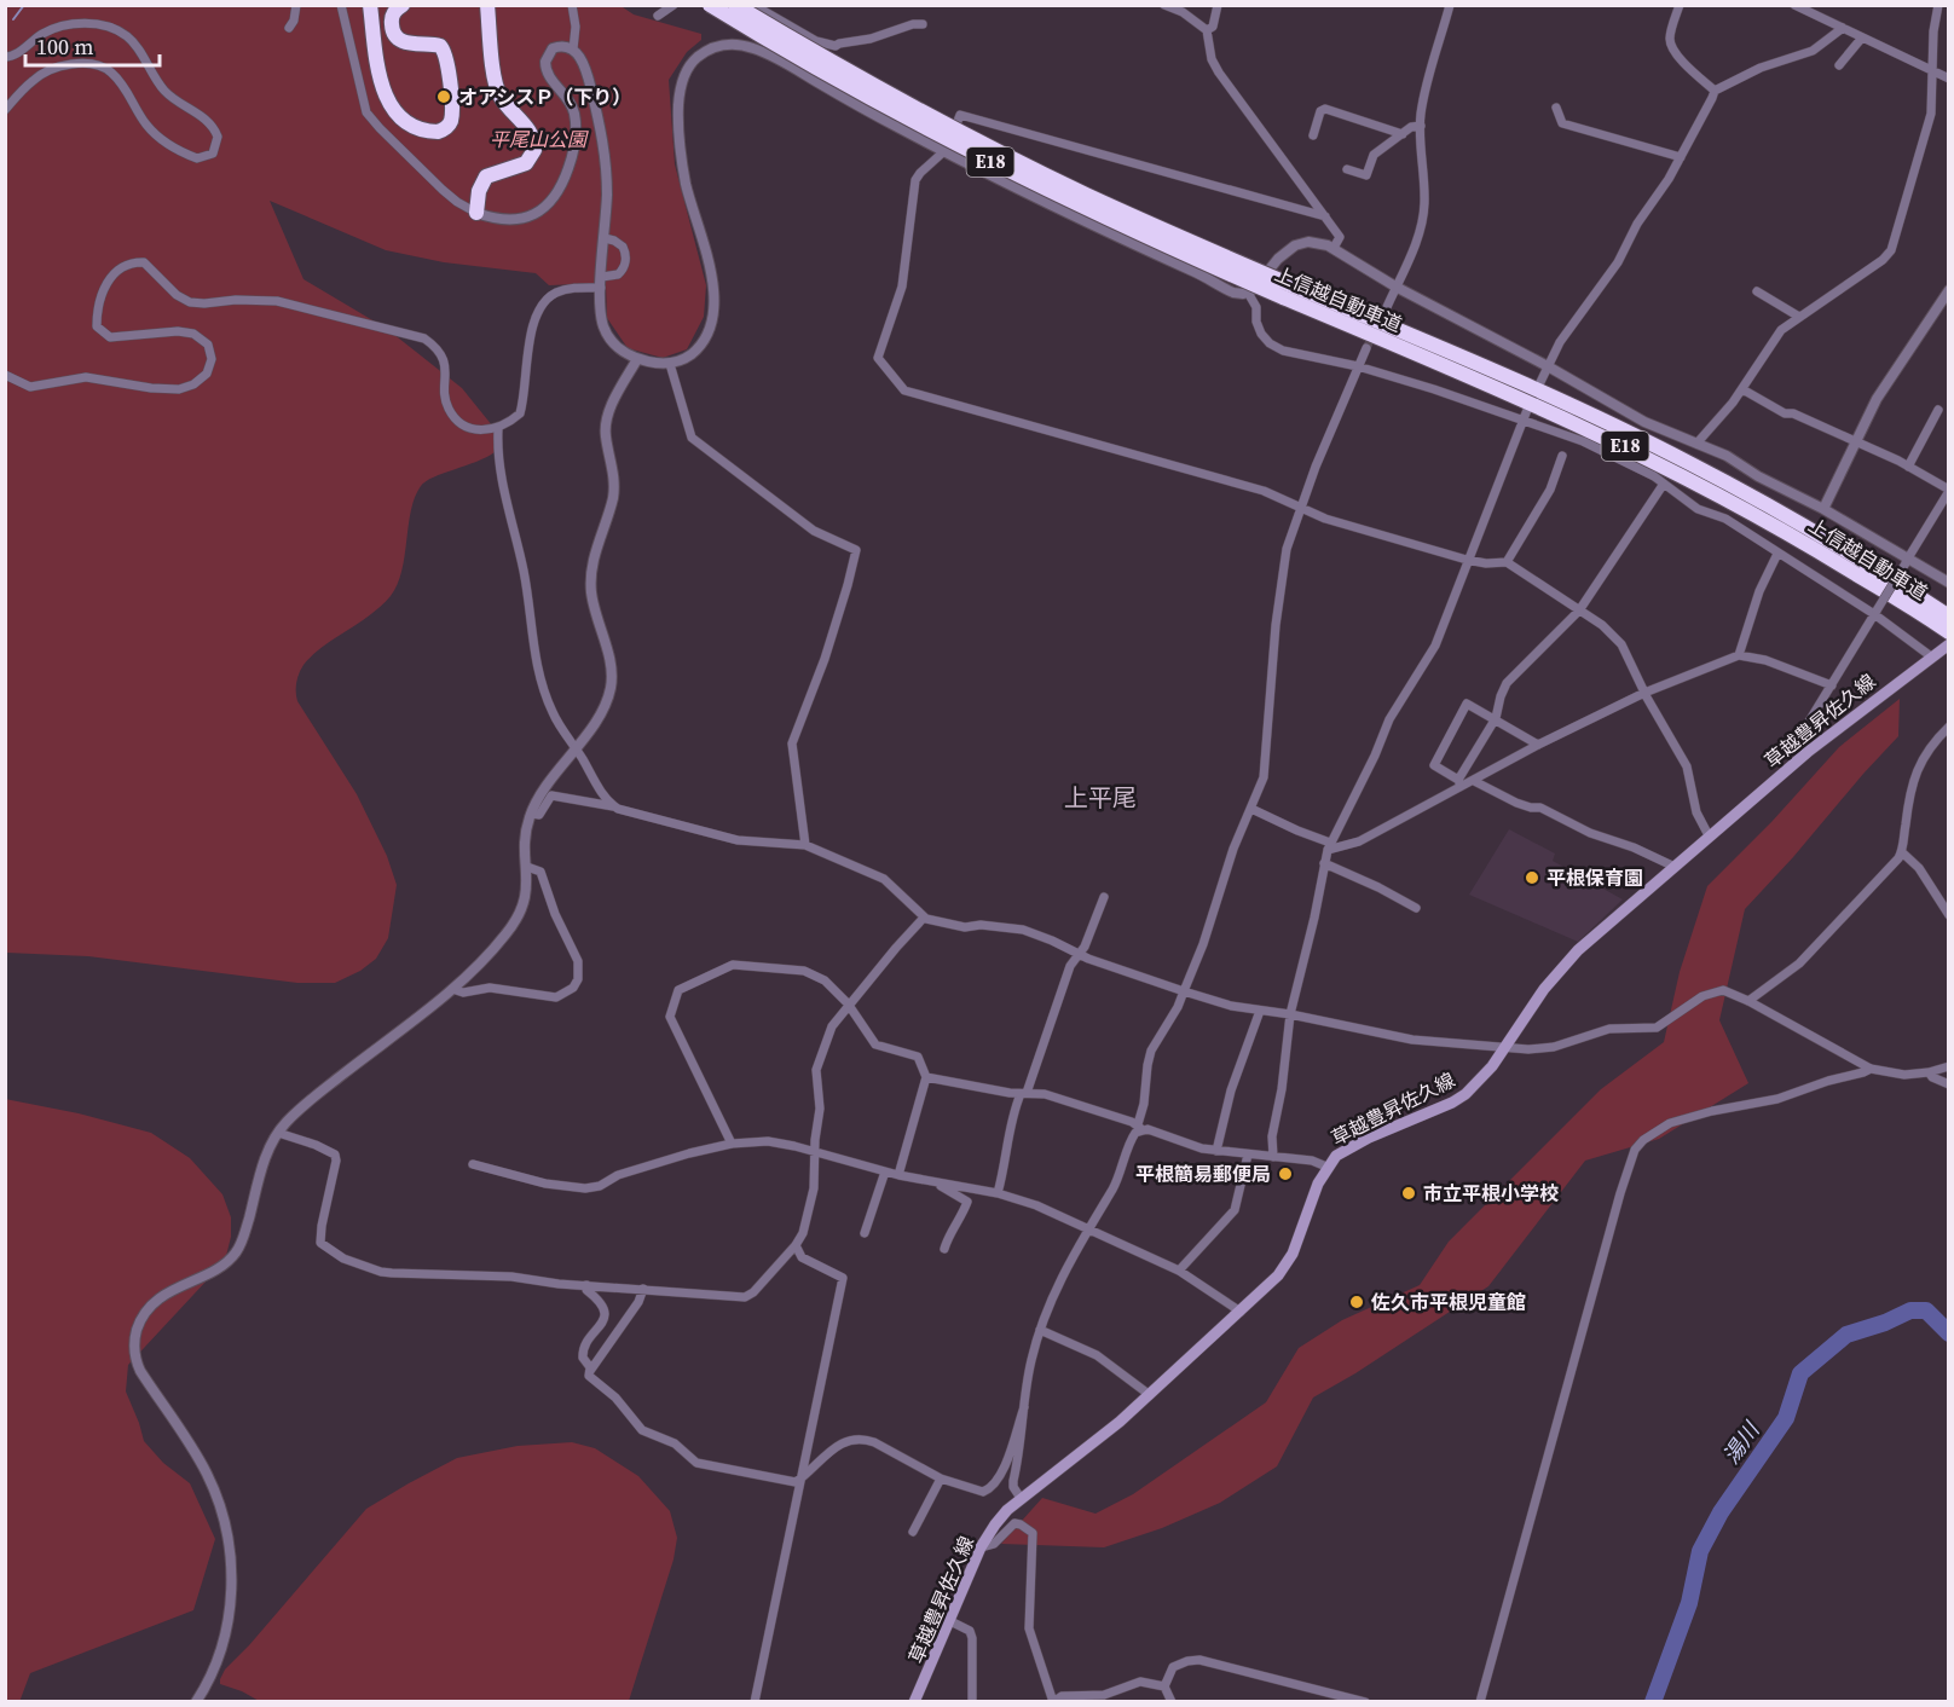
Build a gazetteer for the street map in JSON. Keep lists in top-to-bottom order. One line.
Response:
{"streets":{"highway":["E18","上信越自動車道"],"main road":["草越豊昇佐久線"]},"crossings":[["上信越自動車道","草越豊昇佐久線"]],"districts":["上平尾"],"water":["湯川"],"parks":["平尾山公園"],"places":["オアシスＰ（下り）","平根保育園","平根簡易郵便局","市立平根小学校","佐久市平根児童館"],"scale_bar":"100 m"}
